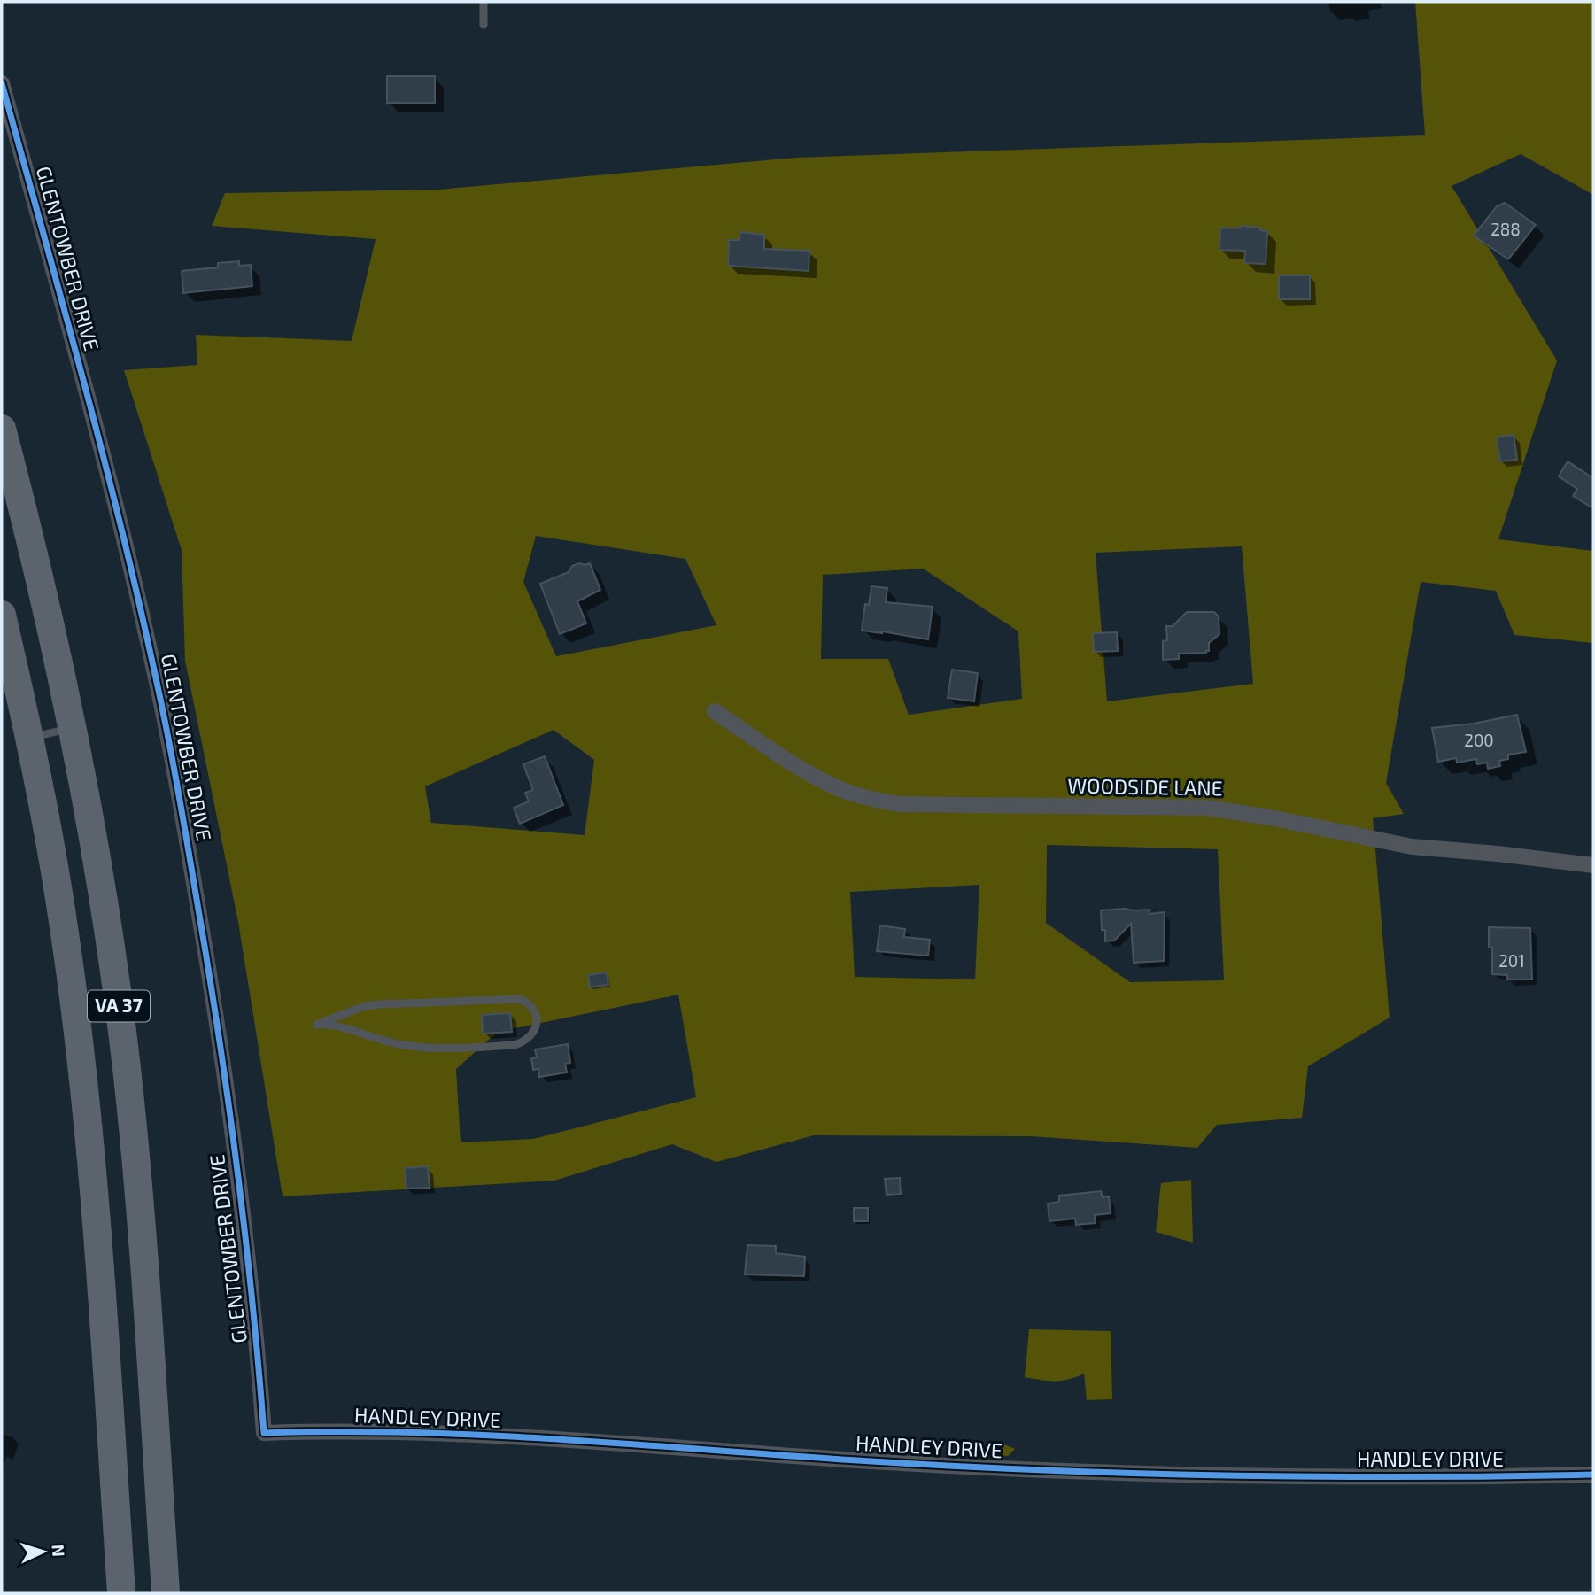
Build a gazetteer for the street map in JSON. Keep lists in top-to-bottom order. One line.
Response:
{"streets":{"highway":["VA 37"],"street":["GLENTOWBER DRIVE","WOODSIDE LANE","HANDLEY DRIVE"]},"crossings":[["GLENTOWBER DRIVE","HANDLEY DRIVE"]],"house_numbers":["288","200","201"],"north":"right"}
